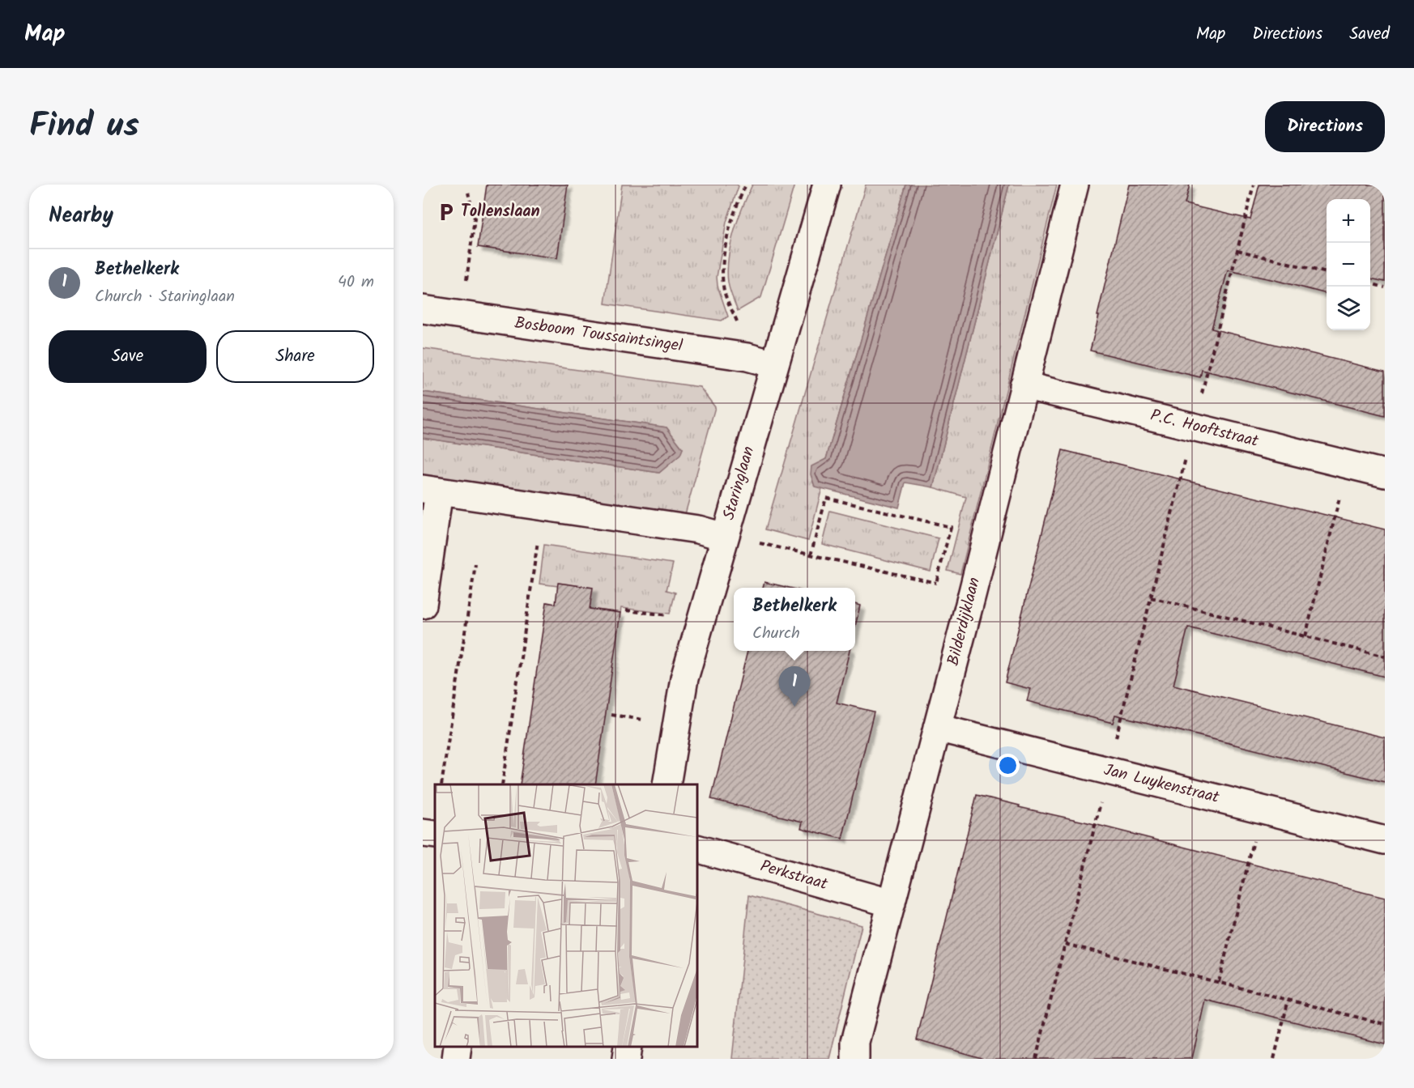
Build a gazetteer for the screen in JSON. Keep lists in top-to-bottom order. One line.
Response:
{"streets":{"street":["Bosboom Toussaintsingel","P.C. Hooftstraat","Staringlaan","Bilderdijklaan","Jan Luykenstraat","Perkstraat"]},"crossings":[["Bosboom Toussaintsingel","Staringlaan"],["P.C. Hooftstraat","Bilderdijklaan"],["Bilderdijklaan","Jan Luykenstraat"],["Bilderdijklaan","Perkstraat"]],"places":{"parking":["Tollenslaan"]},"page":{"header":"Map","nav":["Map","Directions","Saved"],"title":"Find us","buttons":["Directions",["Save","Share"]],"heading":"Nearby","map_buttons":["+","−"],"list":[{"mark":"1","name":"Bethelkerk","note":"Church · Staringlaan","value":"40 m"}],"popup":["Bethelkerk","Church"],"pins":"1"}}
